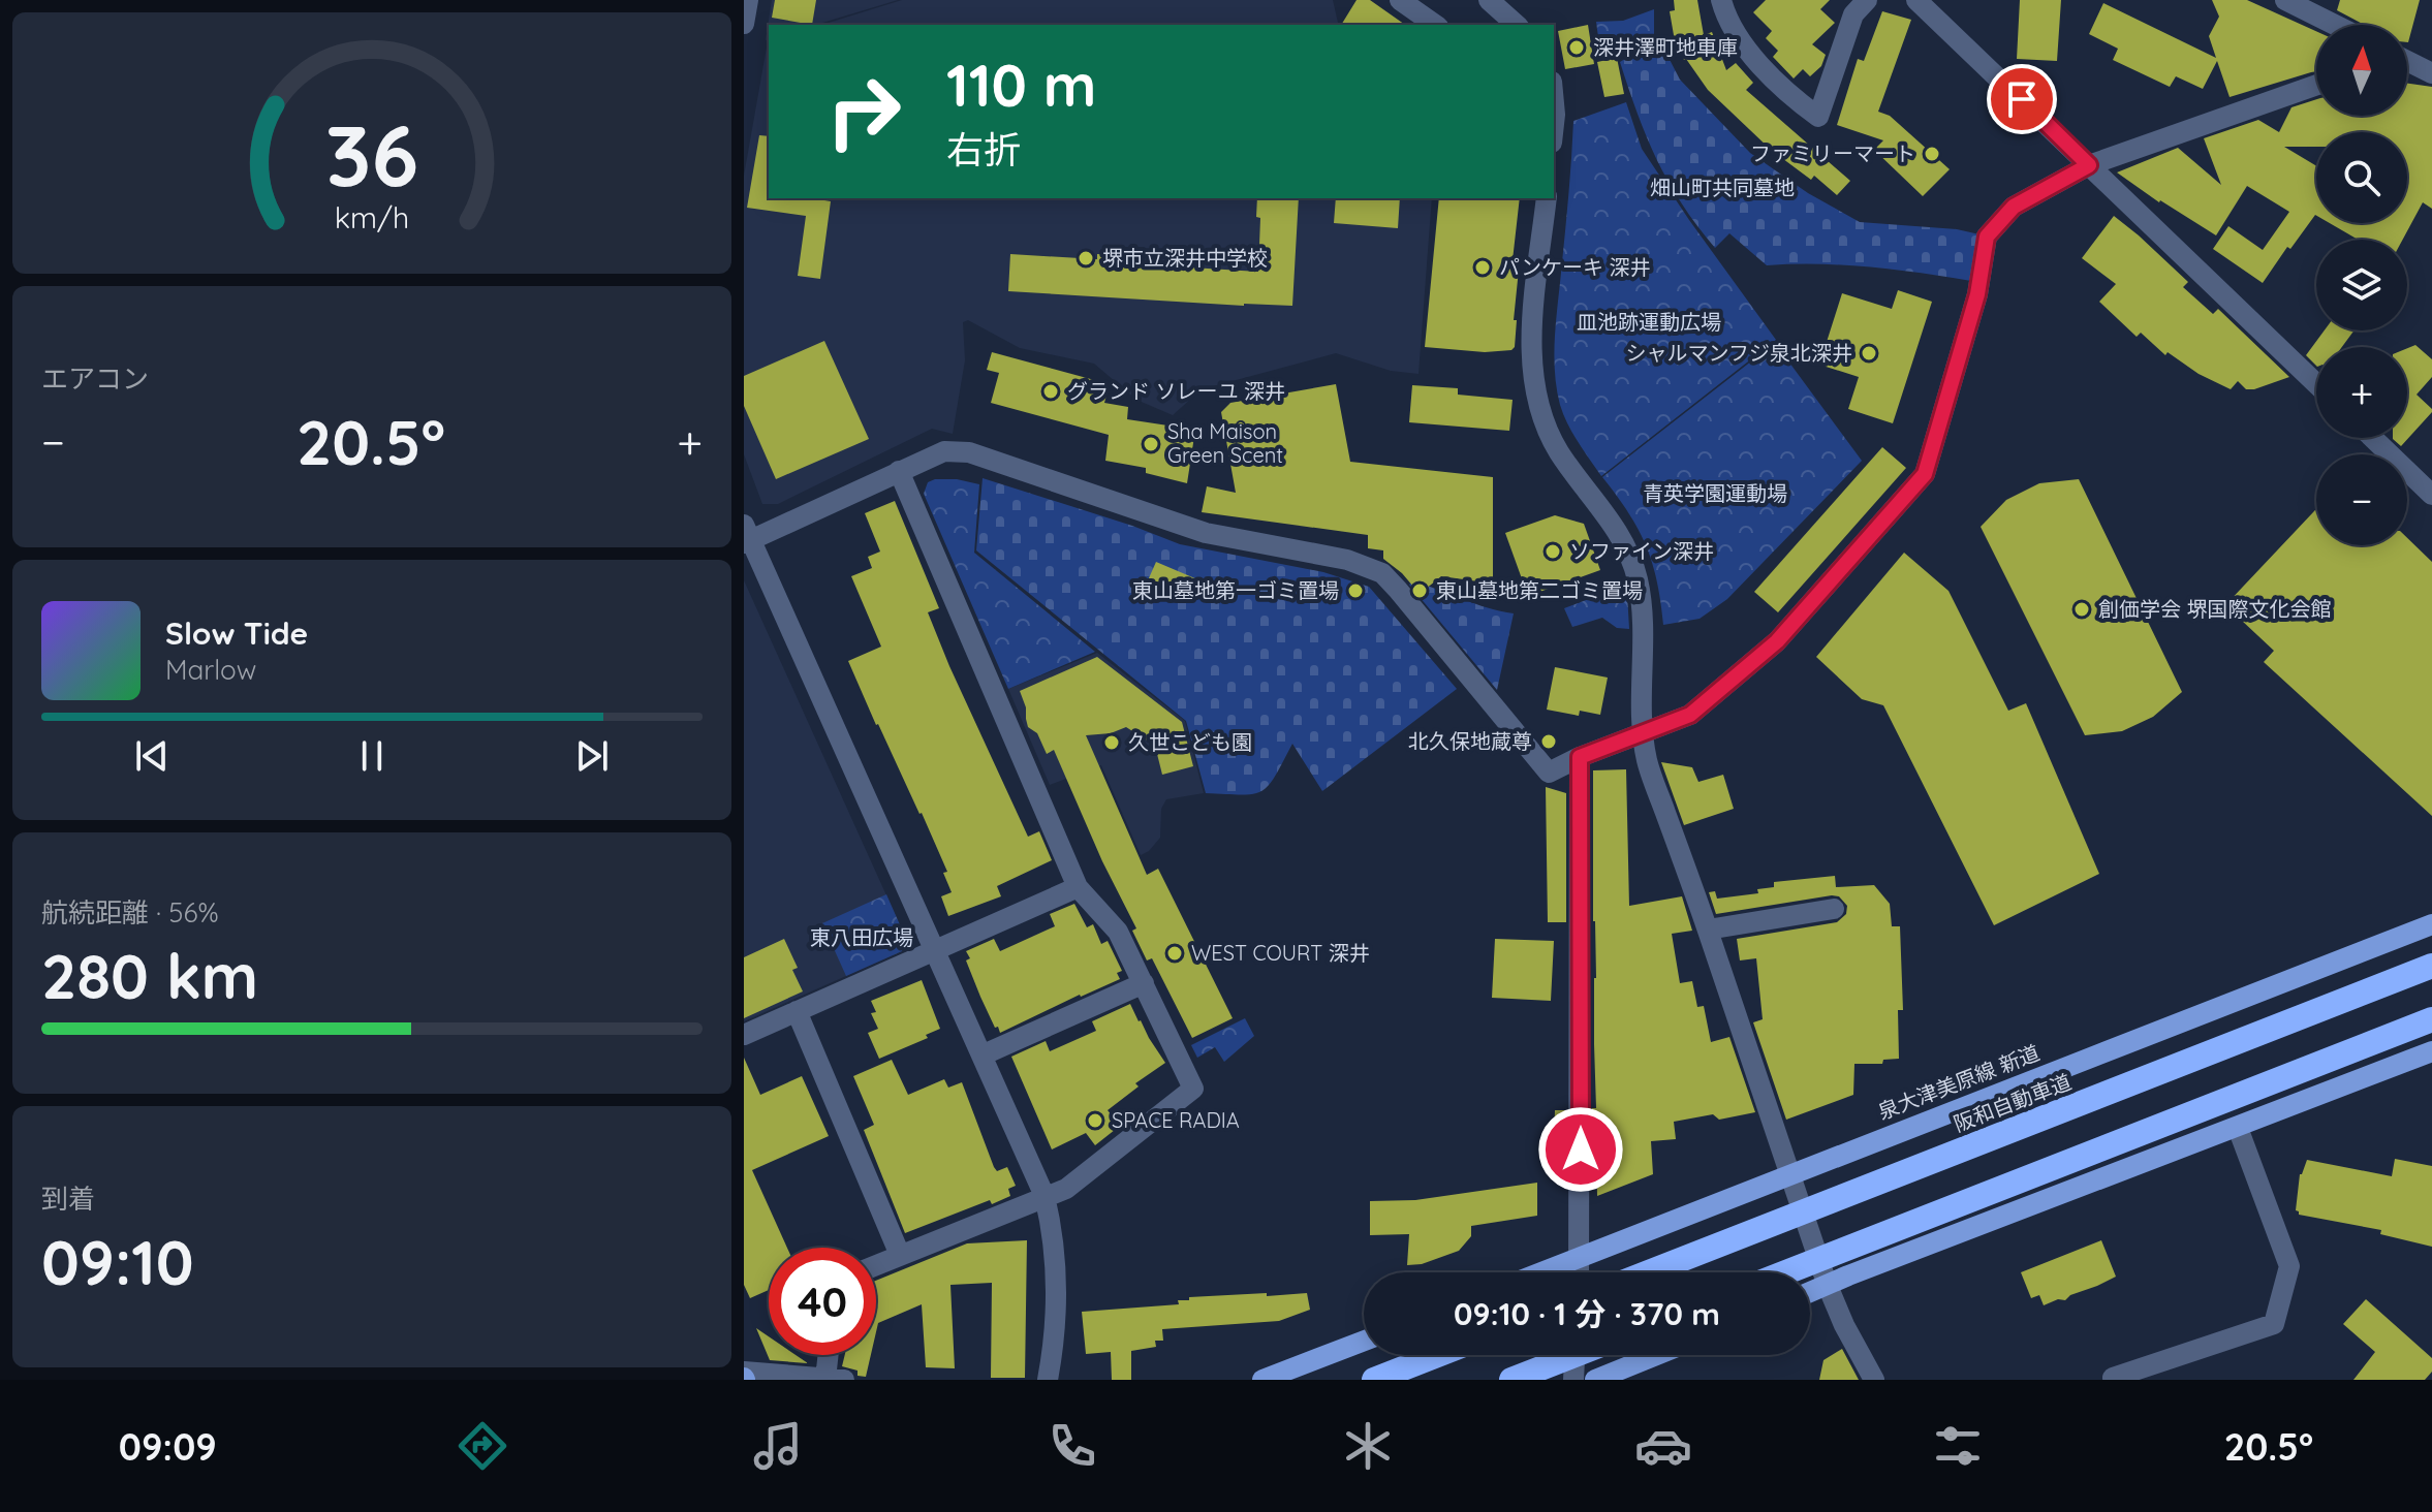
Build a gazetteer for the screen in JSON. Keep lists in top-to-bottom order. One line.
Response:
{"streets":{"highway":["阪和自動車道"],"main road":["泉大津美原線 新道"]},"parks":["畑山町共同墓地","皿池跡運動広場","青英学園運動場","東八田広場"],"places":["深井澤町地車庫","ファミリーマート","堺市立深井中学校","パンケーキ 深井","シャルマンフジ泉北深井","グランド ソレーユ 深井","Sha Maison Green Scent","ソファイン深井","東山墓地第一ゴミ置場","東山墓地第二ゴミ置場","創価学会 堺国際文化会館","北久保地蔵尊","久世こども園","WEST COURT 深井","SPACE RADIA"],"north":"top","page":{"map_buttons":["+","−"],"turn":["110 m","右折"],"tile":["エアコン",["航続距離 · 56%","280 km"],["到着","09:10"]],"heat":["−","20.5°","+"],"song":["Slow Tide","Marlow"],"limit":"40","trip":"09:10 · 1 分 · 370 m","tabs":["09:09","20.5°"],"gauge":["36","km/h"]}}
